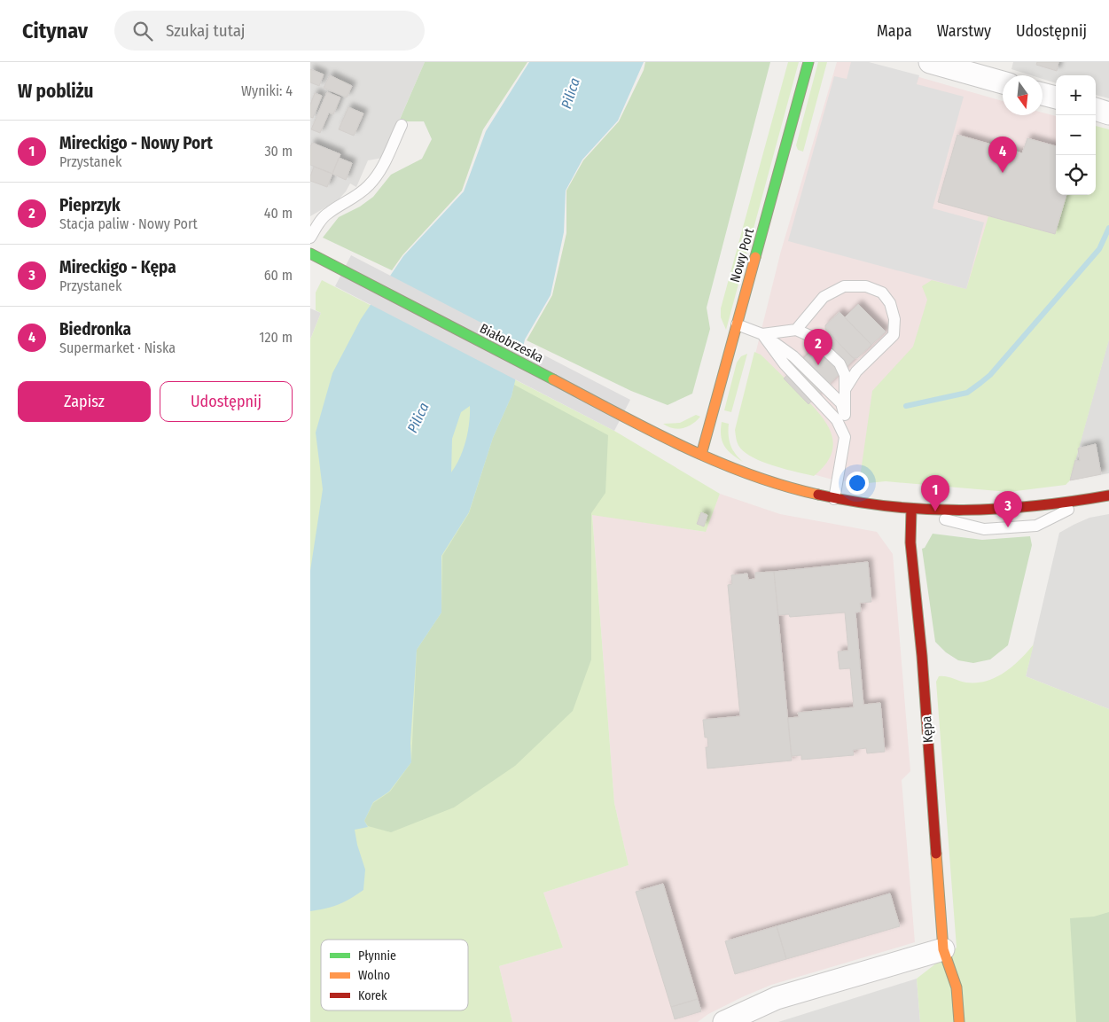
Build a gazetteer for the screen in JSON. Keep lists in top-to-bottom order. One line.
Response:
{"streets":{"street":["Nowy Port","Białobrzeska","Kępa"]},"crossings":[["Nowy Port","Białobrzeska"],["Białobrzeska","Kępa"]],"water":["Pilica"],"legend":["Płynnie","Wolno","Korek"],"north":"bottom","page":{"header":"Citynav","search":"Szukaj tutaj","nav":["Mapa","Warstwy","Udostępnij"],"heading":["W pobliżu","Wyniki: 4"],"map_buttons":["+","−"],"list":[{"mark":"1","name":"Mireckigo - Nowy Port","note":"Przystanek","value":"30 m"},{"mark":"2","name":"Pieprzyk","note":"Stacja paliw · Nowy Port","value":"40 m"},{"mark":"3","name":"Mireckigo - Kępa","note":"Przystanek","value":"60 m"},{"mark":"4","name":"Biedronka","note":"Supermarket · Niska","value":"120 m"}],"pins":["4","2","1","3"],"buttons":["Zapisz","Udostępnij"]}}
